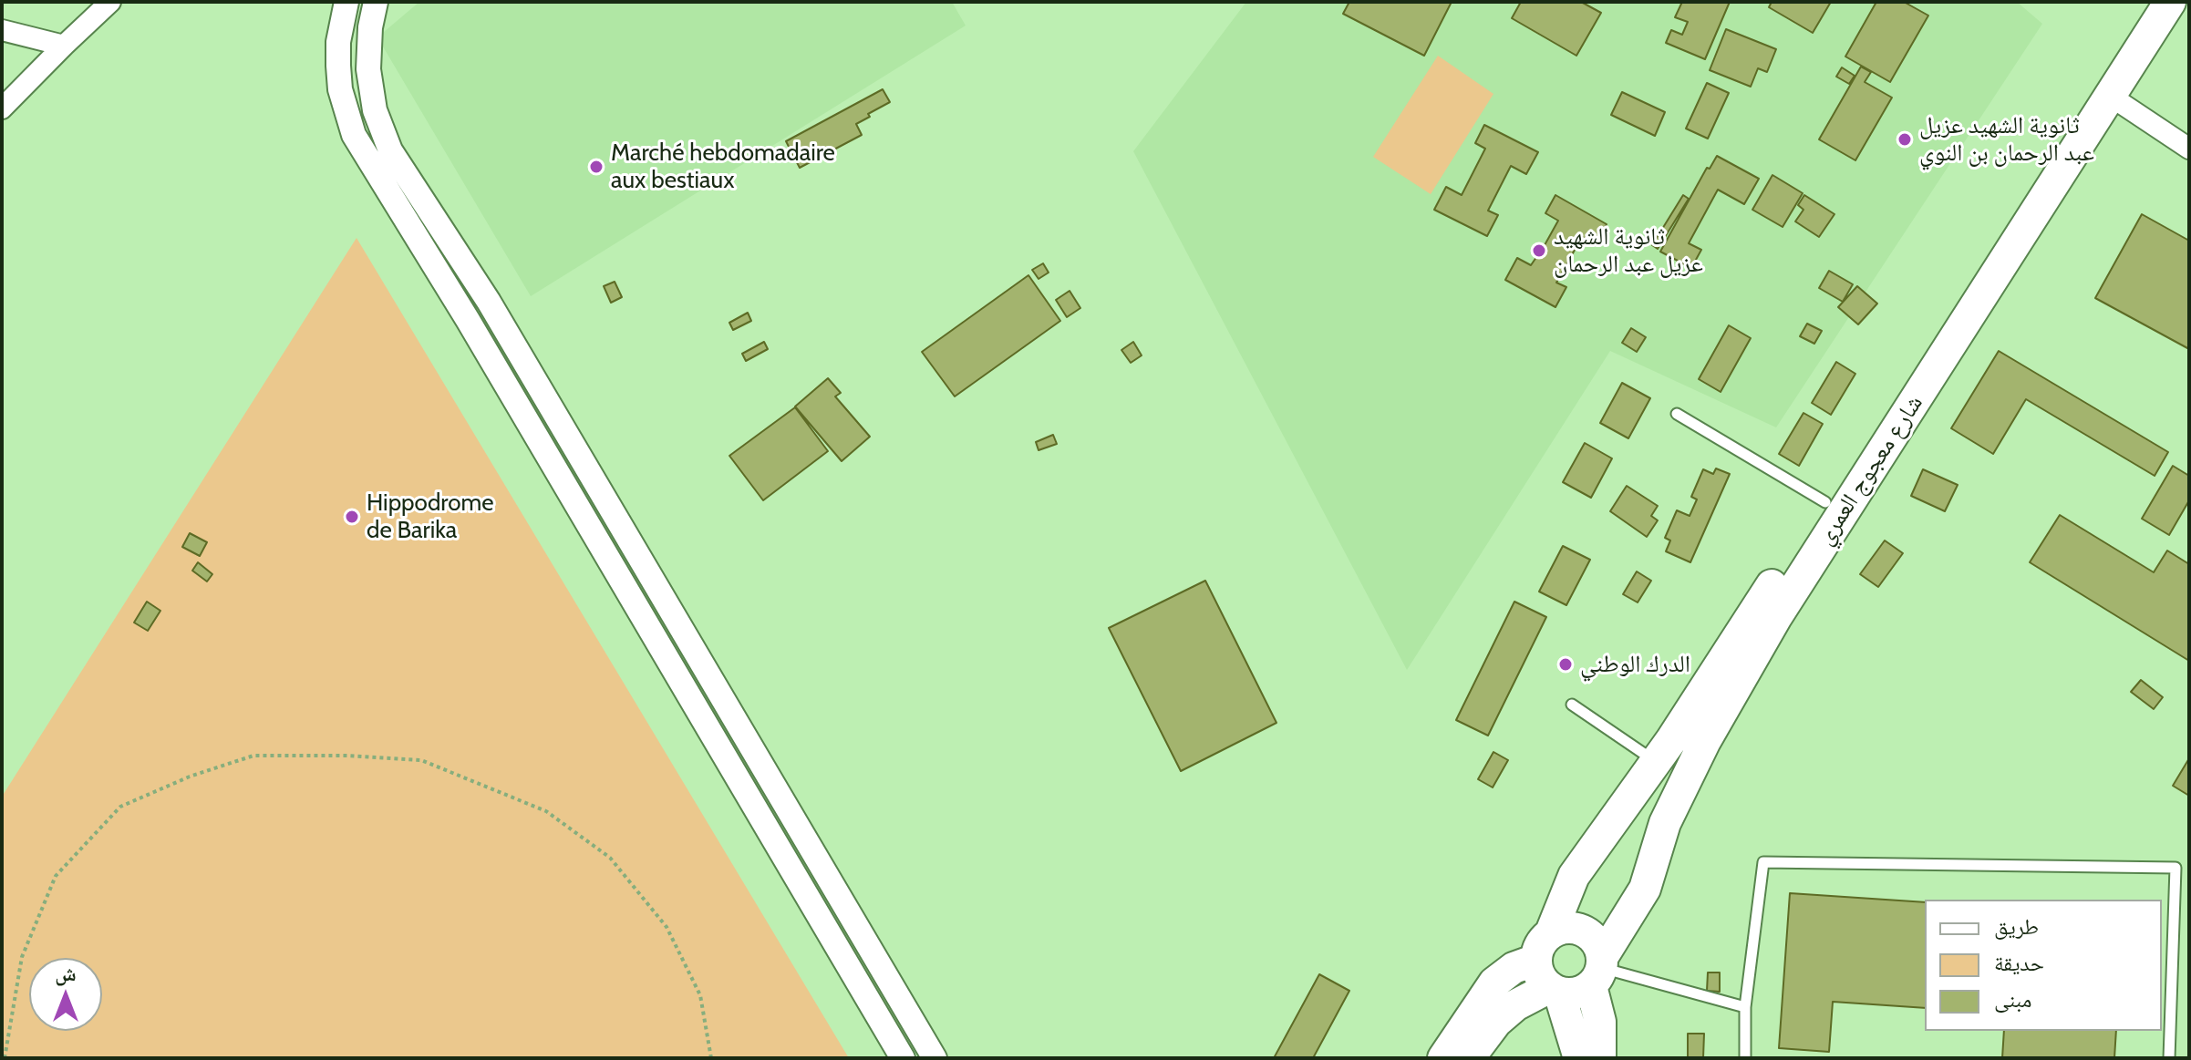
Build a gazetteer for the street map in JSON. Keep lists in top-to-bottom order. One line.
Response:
{"streets":{"main road":["شارع معجوج العمري"]},"places":["ثانوية الشهيد عزيل عبد الرحمان بن النوي","Marché hebdomadaire aux bestiaux","ثانوية الشهيد عزيل عبد الرحمان","Hippodrome de Barika","الدرك الوطني"],"legend":["طريق","حديقة","مبنى"],"north":"top"}
